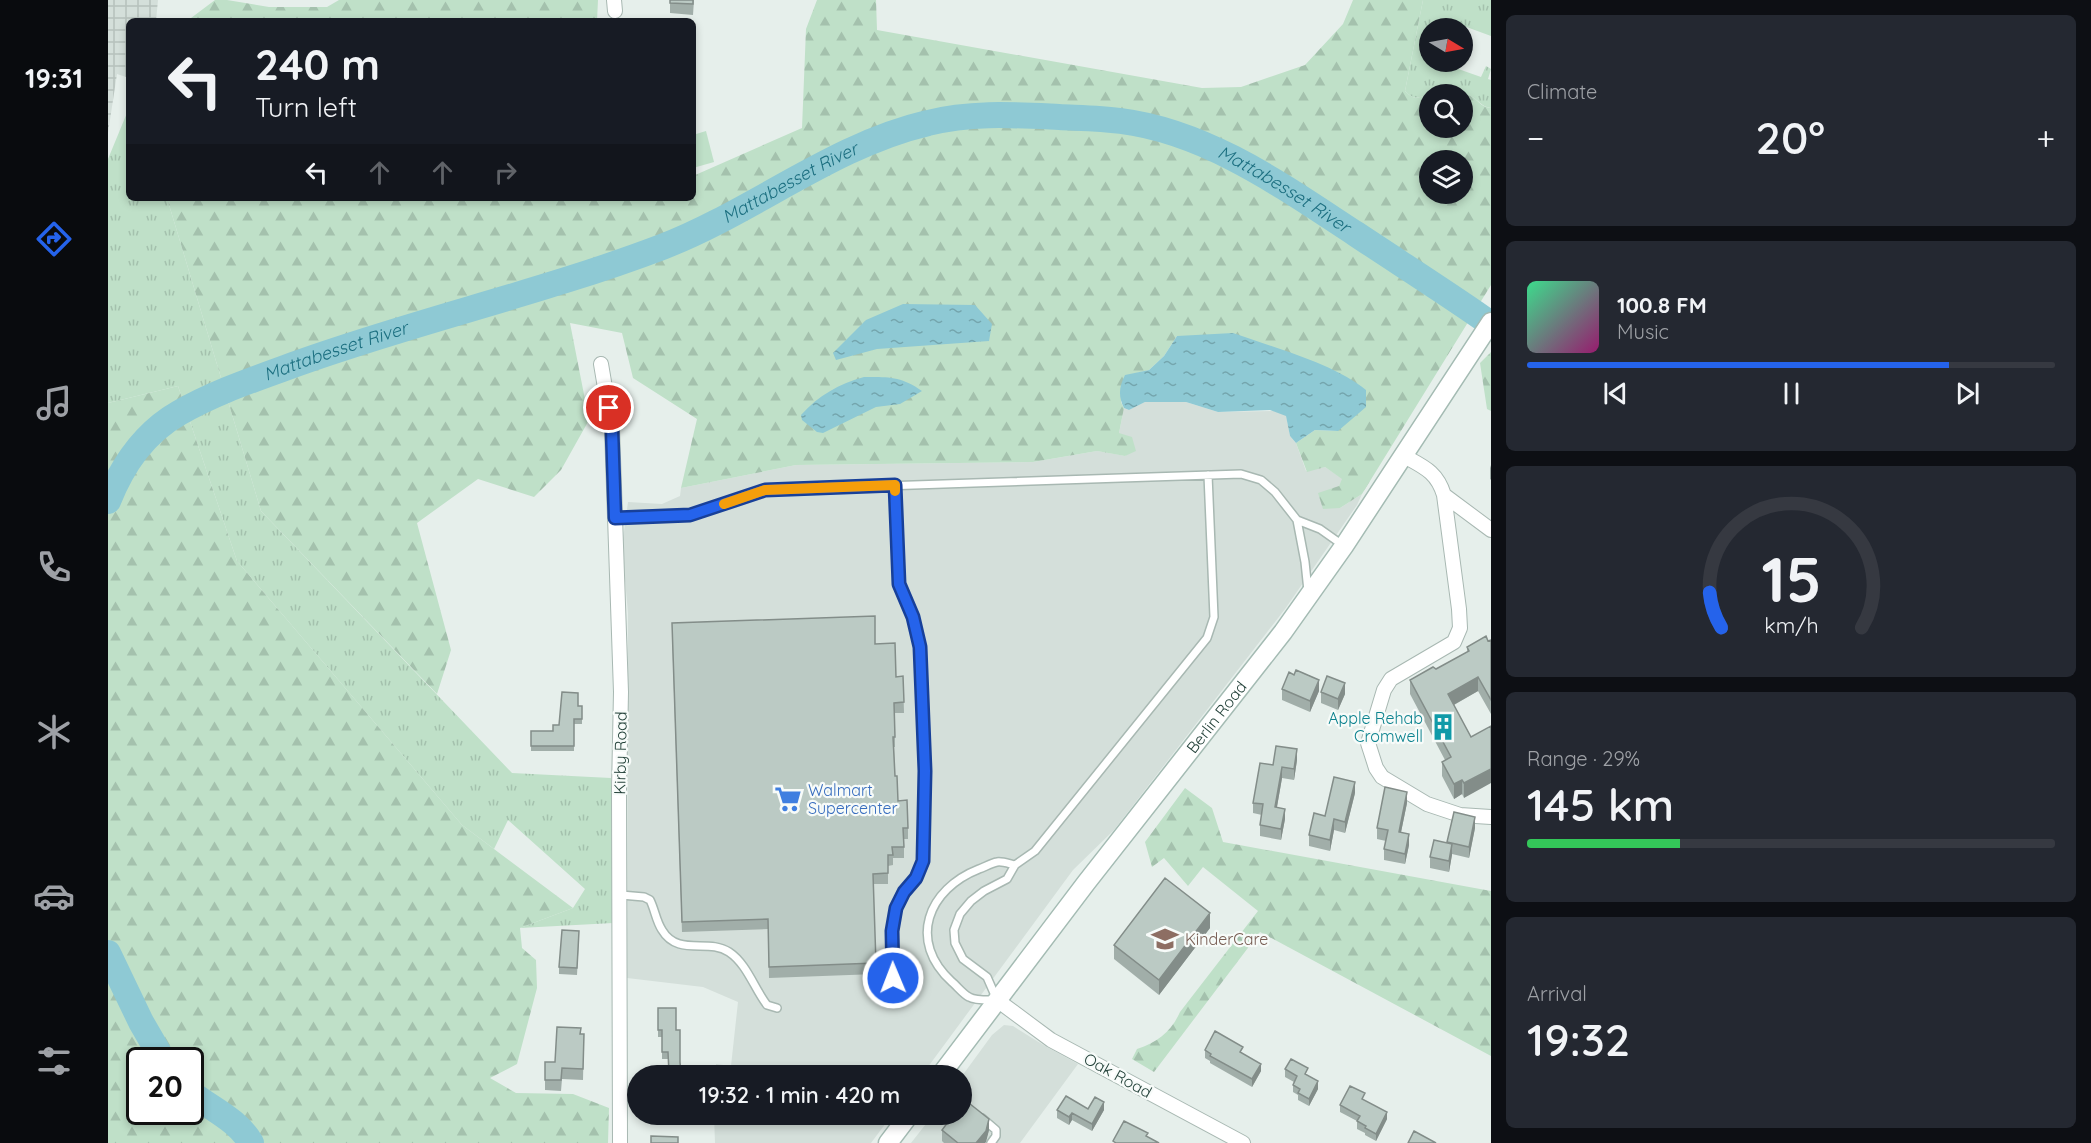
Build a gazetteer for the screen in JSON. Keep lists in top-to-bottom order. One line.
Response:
{"streets":{"main road":["Berlin Road"],"street":["Kirby Road","Oak Road"]},"crossings":[["Berlin Road","Oak Road"]],"water":["Mattabesset River"],"places":{"building":["Apple Rehab Cromwell"],"supermarket":["Walmart Supercenter"],"school or university":["KinderCare"]},"north":"right","page":{"tabs":"19:31","tile":["Climate",["Range · 29%","145 km"],["Arrival","19:32"]],"turn":["240 m","Turn left"],"heat":["−","20°","+"],"song":["100.8 FM","Music"],"limit":"20","trip":"19:32 · 1 min · 420 m","gauge":["15","km/h"]}}
